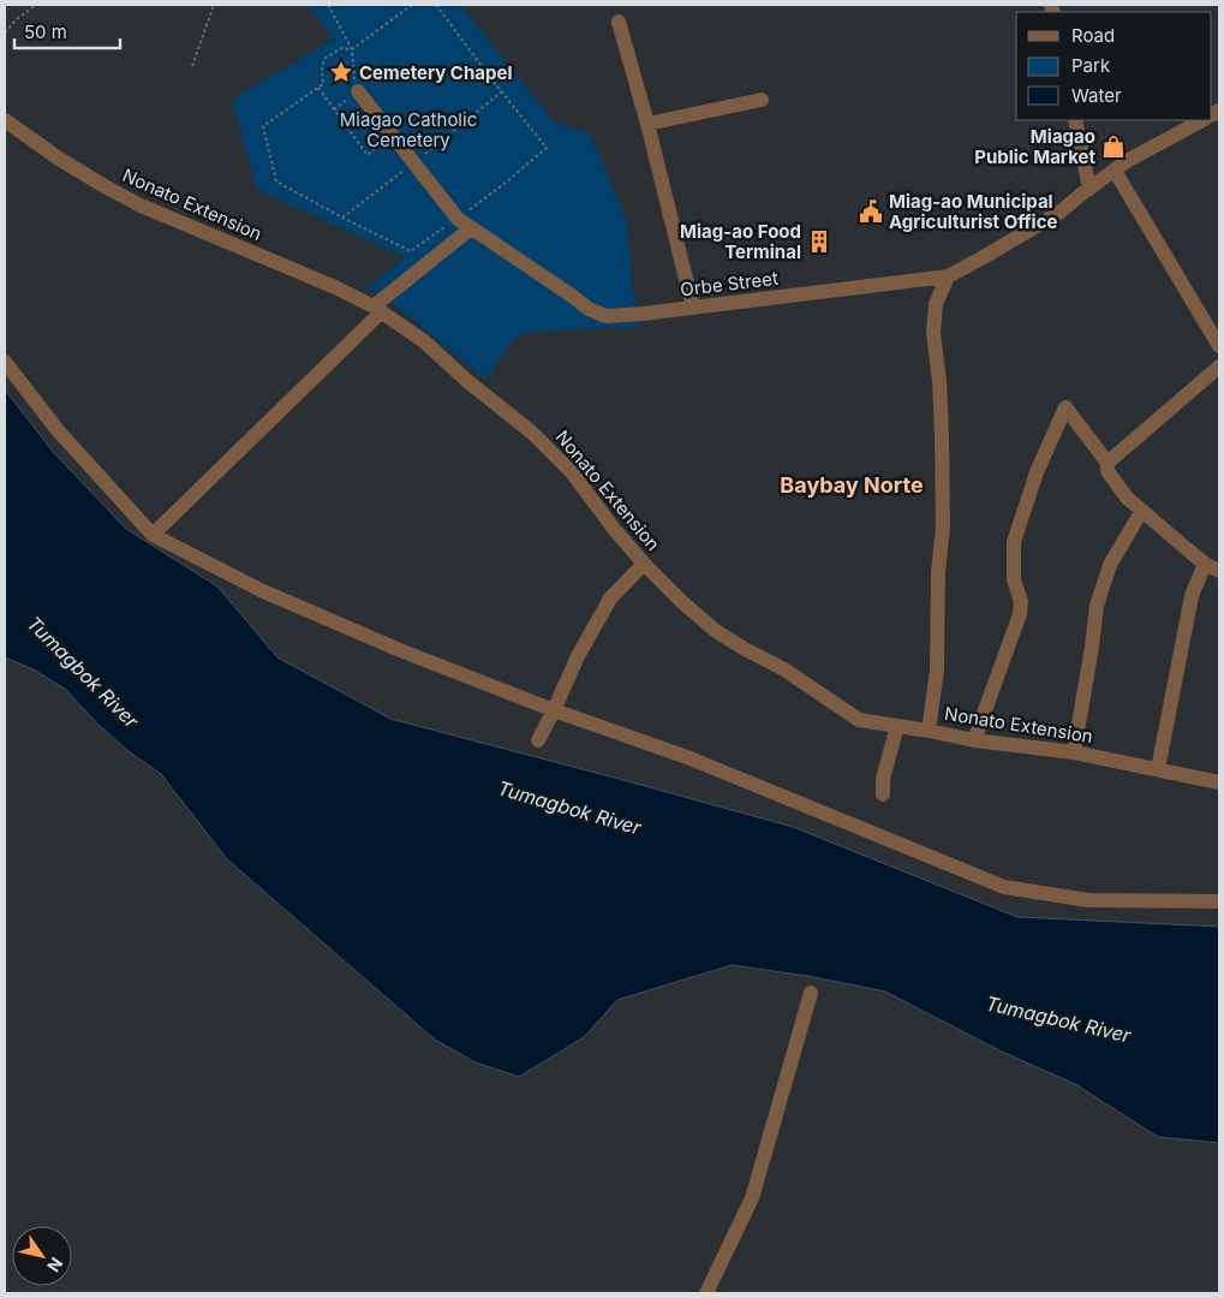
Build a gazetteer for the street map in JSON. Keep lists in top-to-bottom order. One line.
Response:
{"streets":{"street":["Nonato Extension","Orbe Street"]},"districts":["Baybay Norte"],"water":["Tumagbok River"],"parks":["Miagao Catholic Cemetery"],"places":{"place":["Cemetery Chapel"],"shop":["Miagao Public Market"],"public building":["Miag-ao Municipal Agriculturist Office"],"building":["Miag-ao Food Terminal"]},"legend":["Road","Park","Water"],"scale_bar":"50 m","north":"bottom right"}
